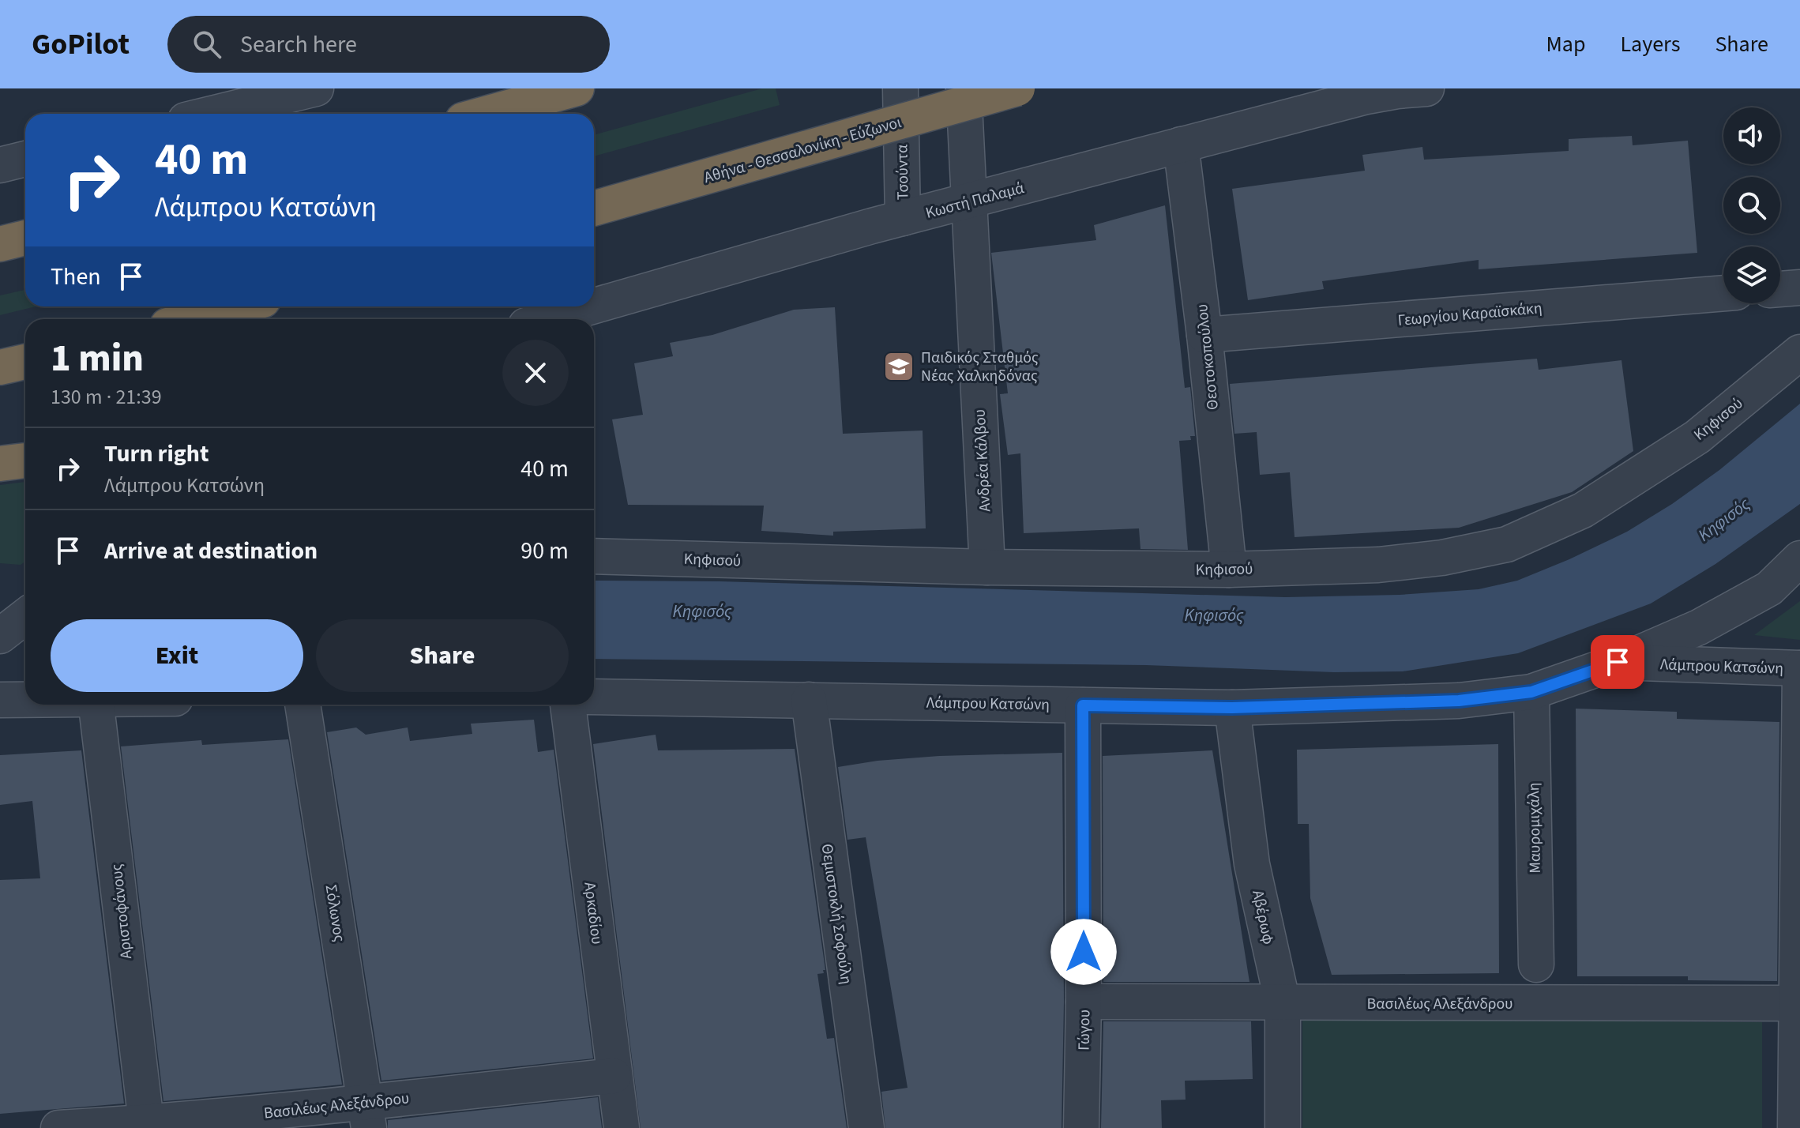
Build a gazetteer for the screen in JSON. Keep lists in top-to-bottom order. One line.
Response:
{"streets":{"highway":["Αθήνα - Θεσσαλονίκη - Εύζωνοι"],"street":["Τσούντα","Κωστή Παλαμά","Γεωργίου Καραϊσκάκη","Θεοτοκοπούλου","Κηφισού","Ανδρέα Κάλβου","Λάμπρου Κατσώνη","Μαυρομιχάλη","Αριστοφάνους","Σόλωνος","Αρκαδίου","Θεμιστοκλή Σοφούλη","Αβέρωφ","Βασιλέως Αλεξάνδρου","Γώγου"]},"crossings":[["Τσούντα","Κωστή Παλαμά"],["Κωστή Παλαμά","Θεοτοκοπούλου"],["Κωστή Παλαμά","Ανδρέα Κάλβου"],["Γεωργίου Καραϊσκάκη","Θεοτοκοπούλου"],["Θεοτοκοπούλου","Κηφισού"],["Κηφισού","Ανδρέα Κάλβου"],["Λάμπρου Κατσώνη","Μαυρομιχάλη"],["Λάμπρου Κατσώνη","Θεμιστοκλή Σοφούλη"],["Λάμπρου Κατσώνη","Αβέρωφ"],["Λάμπρου Κατσώνη","Γώγου"],["Αριστοφάνους","Βασιλέως Αλεξάνδρου"],["Σόλωνος","Βασιλέως Αλεξάνδρου"],["Αρκαδίου","Βασιλέως Αλεξάνδρου"],["Αβέρωφ","Βασιλέως Αλεξάνδρου"],["Βασιλέως Αλεξάνδρου","Γώγου"]],"water":["Κηφισός"],"places":{"school or university":["Παιδικός Σταθμός Νέας Χαλκηδόνας"]},"page":{"header":"GoPilot","search":"Search here","nav":["Map","Layers","Share"],"turn":["40 m","Λάμπρου Κατσώνη"],"then":"Then","heading":["1 min","130 m · 21:39"],"list":[{"name":"Turn right","note":"Λάμπρου Κατσώνη","value":"40 m"},{"name":"Arrive at destination","value":"90 m"}],"buttons":["Exit","Share"]}}
